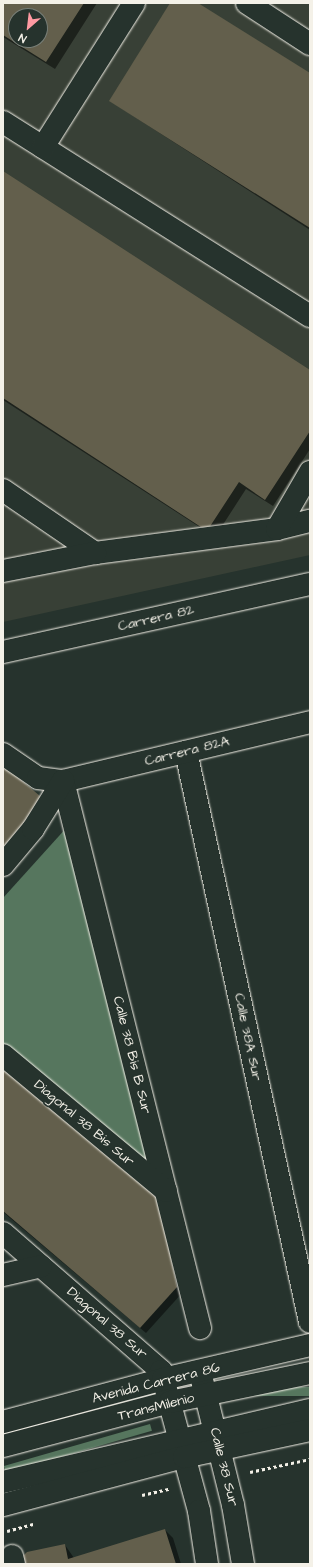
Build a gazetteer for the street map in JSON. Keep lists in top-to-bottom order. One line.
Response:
{"streets":{"street":["Carrera 82","Carrera 82A","Calle 38A Sur","Calle 38 Bis B Sur","Diagonal 38 Bis Sur","Diagonal 38 Sur","Avenida Carrera 86","TransMilenio","Calle 38 Sur"]},"crossings":[["Carrera 82A","Calle 38A Sur"],["Carrera 82A","Calle 38 Bis B Sur"],["Calle 38 Bis B Sur","Diagonal 38 Bis Sur"],["Diagonal 38 Sur","Avenida Carrera 86"],["Diagonal 38 Sur","TransMilenio"],["Avenida Carrera 86","Calle 38 Sur"],["TransMilenio","Calle 38 Sur"]],"north":"bottom left"}
